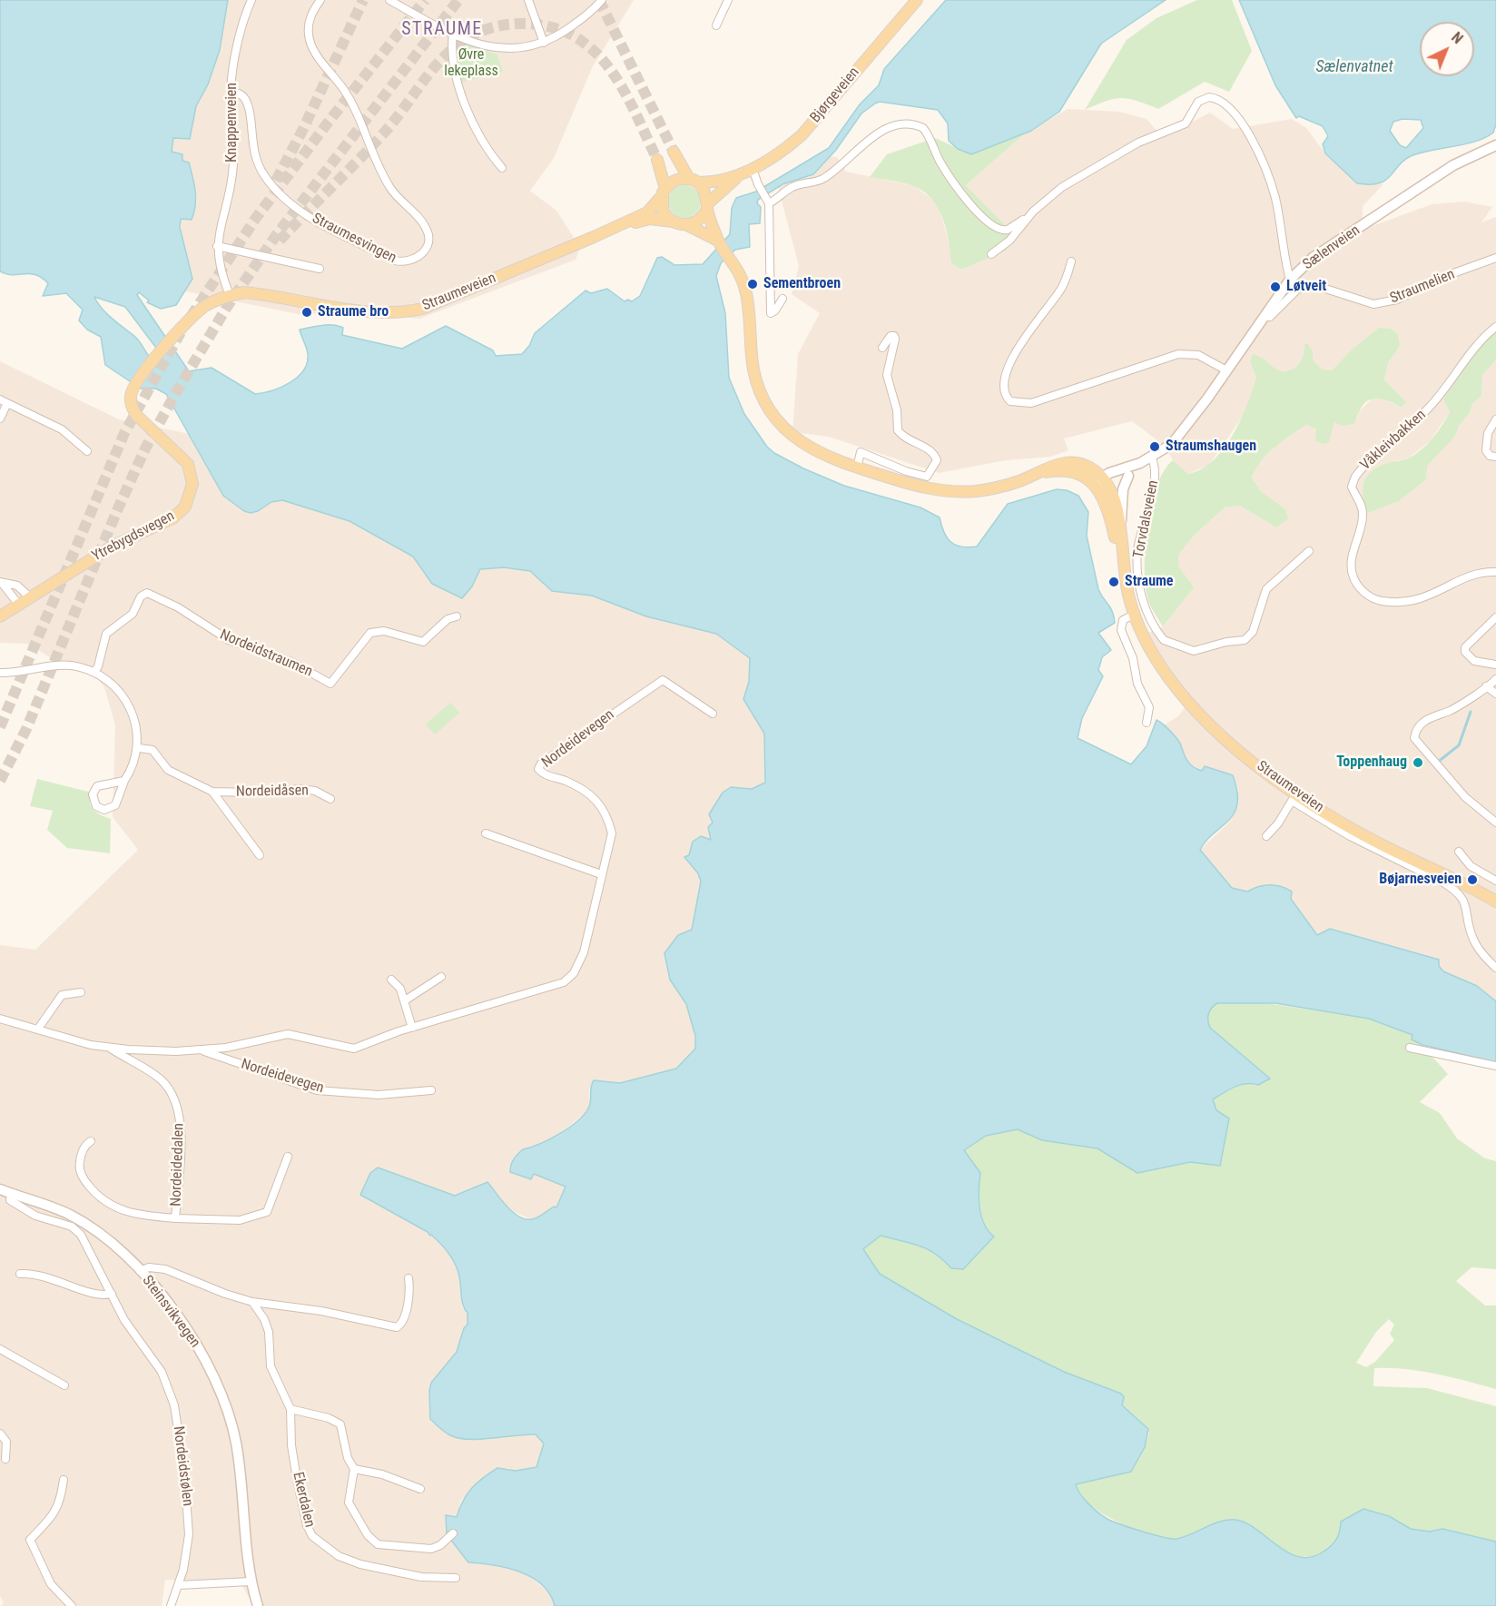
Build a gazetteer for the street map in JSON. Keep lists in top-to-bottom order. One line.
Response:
{"streets":{"main road":["Bjørgeveien","Straumeveien","Ytrebygdsvegen"],"street":["Knappenveien","Straumesvingen","Sælenveien","Straumelien","Våkleivbakken","Torvdalsveien","Nordeidstraumen","Nordeidevegen","Nordeidåsen","Nordeidedalen","Steinsvikvegen","Nordeidstølen","Ekerdalen"]},"crossings":[["Knappenveien","Straumesvingen"],["Knappenveien","Straumeveien"],["Sælenveien","Straumelien"],["Sælenveien","Straumeveien"],["Sælenveien","Torvdalsveien"],["Straumeveien","Ytrebygdsvegen"],["Nordeidevegen","Nordeidedalen"],["Steinsvikvegen","Nordeidstølen"]],"districts":["STRAUME"],"water":["Sælenvatnet"],"parks":["Øvre lekeplass"],"places":["Sementbroen","Løtveit","Straume bro","Straumshaugen","Straume","Toppenhaug","Bøjarnesveien"],"north":"top right"}
